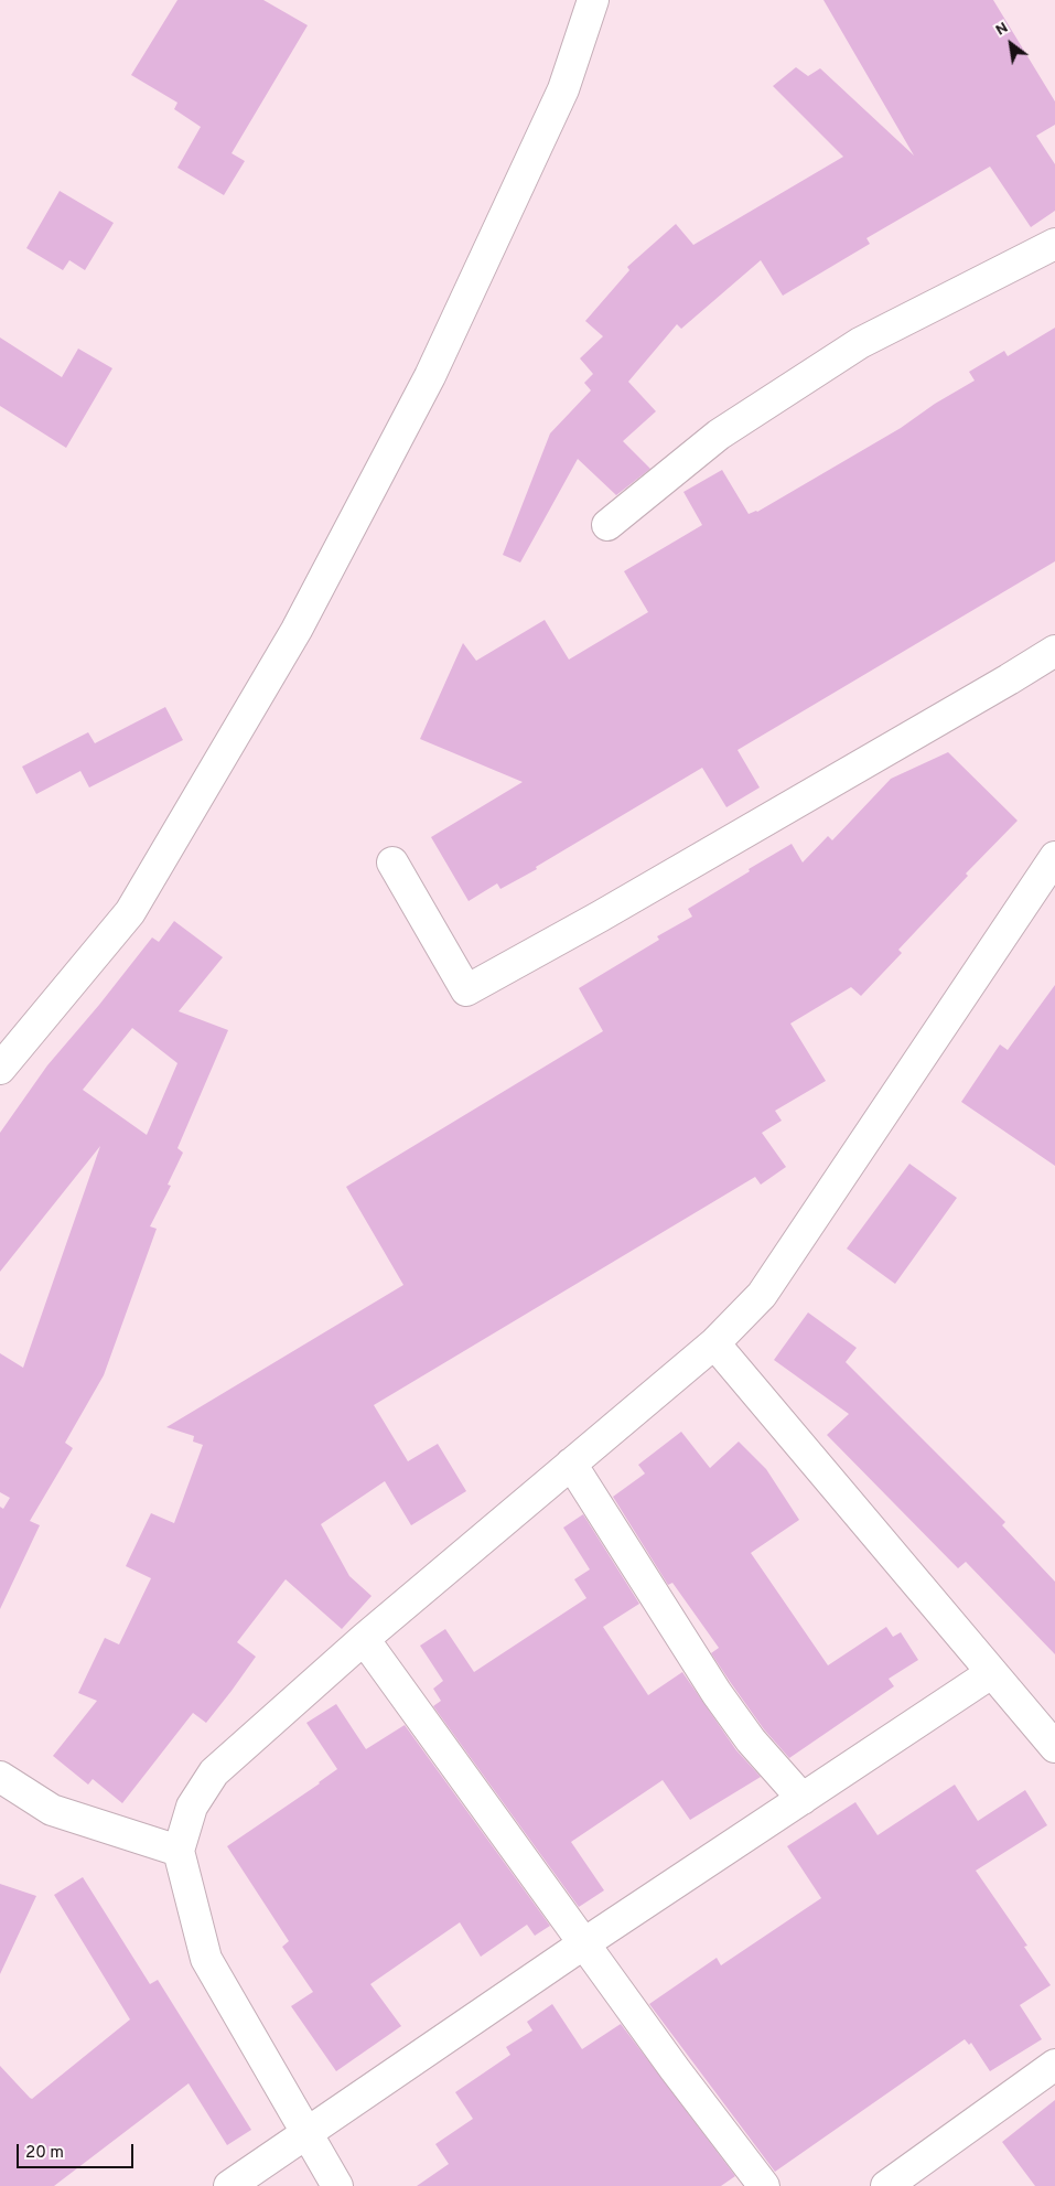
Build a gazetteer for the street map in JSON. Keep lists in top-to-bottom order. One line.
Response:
{"scale_bar":"20 m","north":"top left"}
